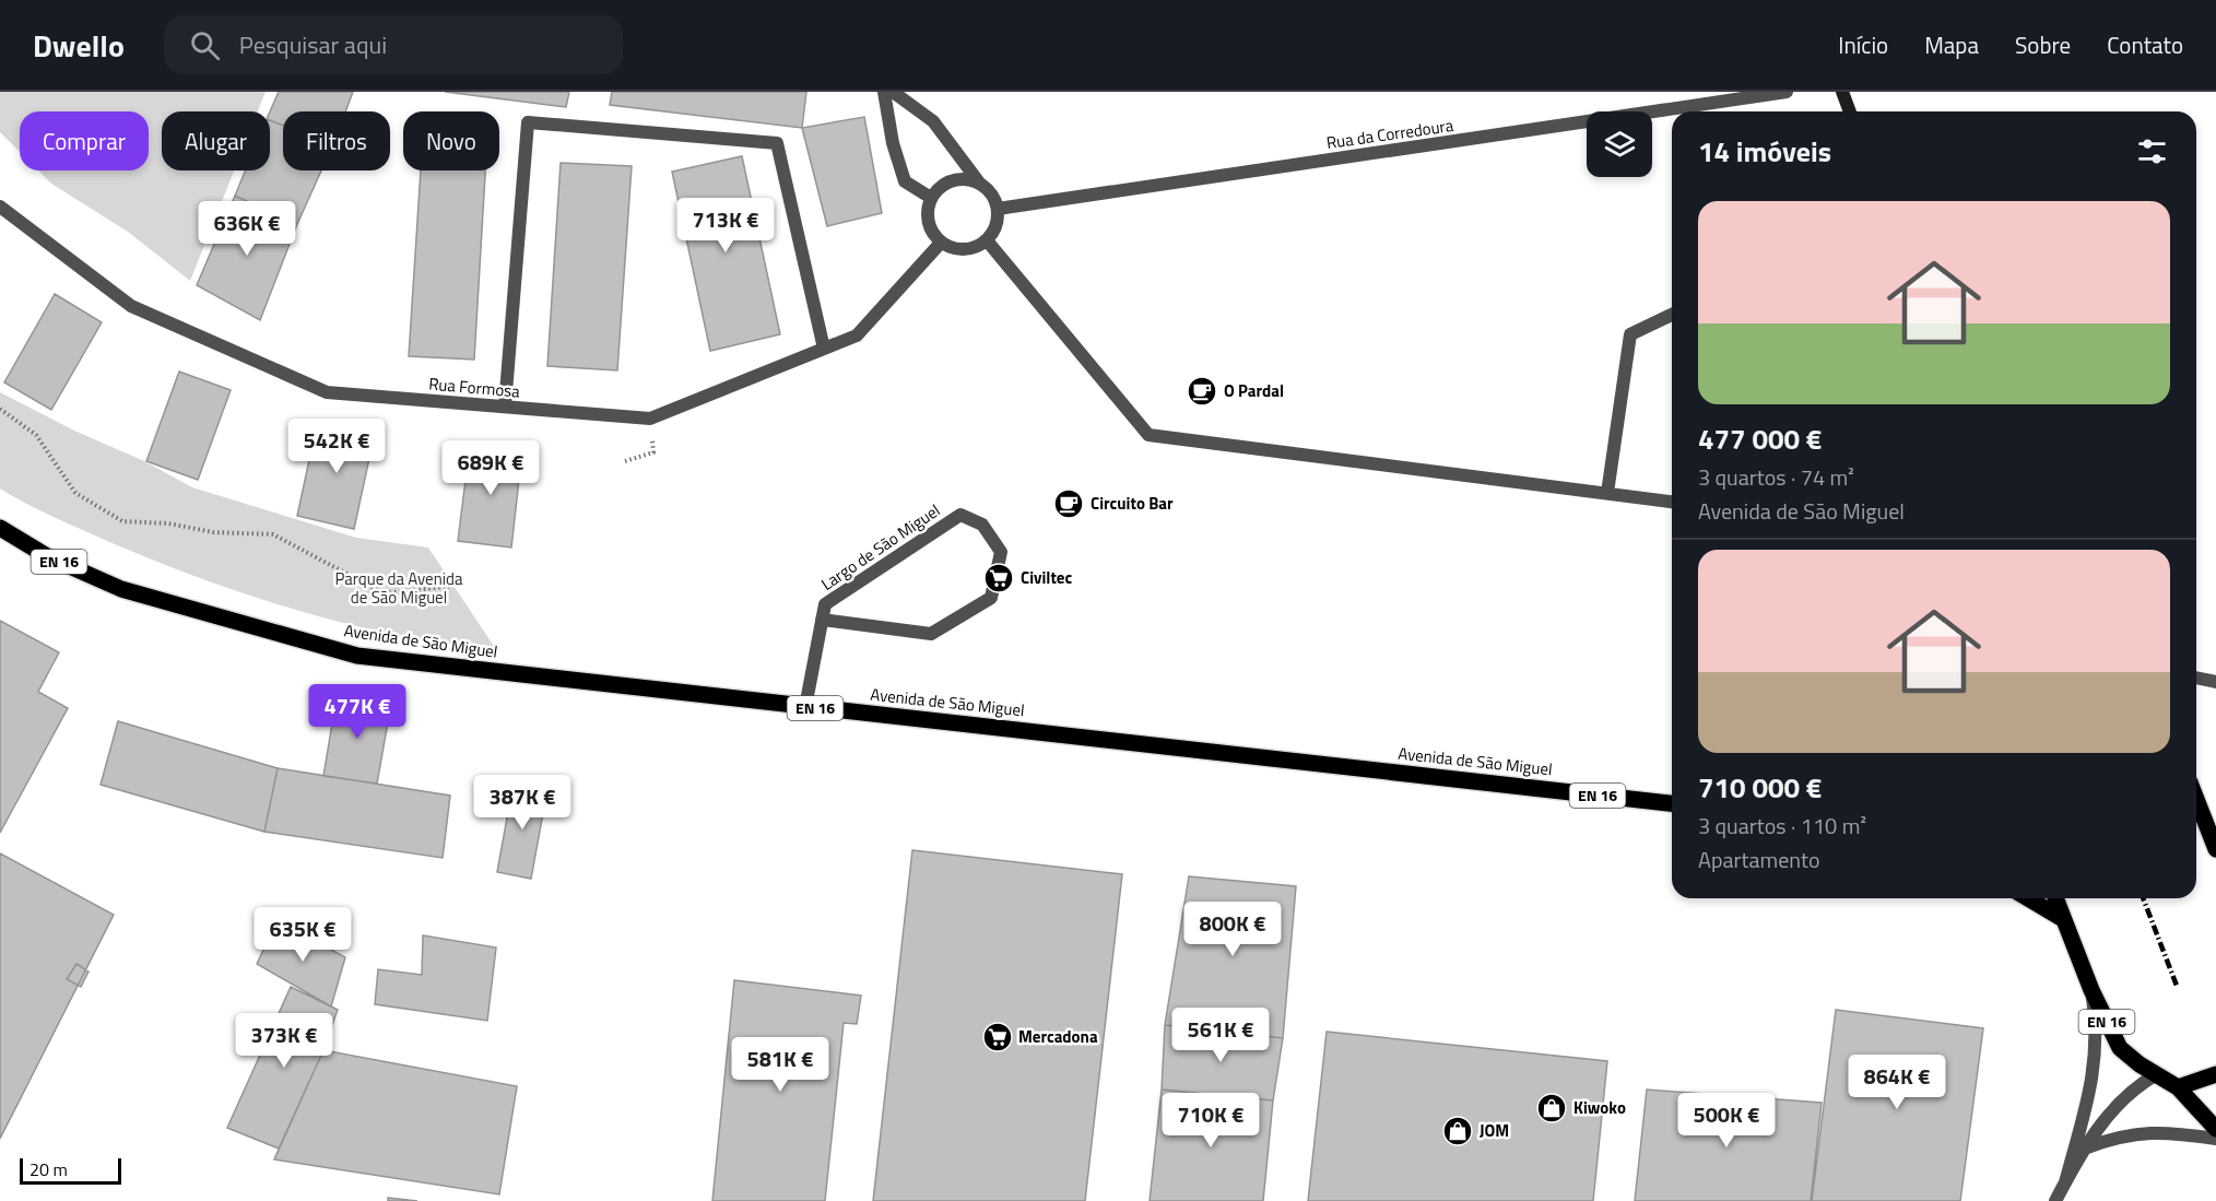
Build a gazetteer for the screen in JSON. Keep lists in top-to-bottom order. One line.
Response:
{"streets":{"main road":["EN 16","Avenida de São Miguel"],"street":["Rua da Corredoura","Rua Formosa","Largo de São Miguel"]},"crossings":[["Rua da Corredoura","Rua Formosa"],["Largo de São Miguel","Avenida de São Miguel"]],"parks":["Parque da Avenida de São Miguel"],"places":{"cafe":["O Pardal","Circuito Bar"],"supermarket":["Civiltec","Mercadona"],"shop":["Kiwoko","JOM"]},"scale_bar":"20 m","page":{"header":"Dwello","search":"Pesquisar aqui","nav":["Início","Mapa","Sobre","Contato"],"chip":["Comprar","Alugar","Filtros","Novo"],"heading":"14 imóveis","list":[{"name":"477 000 €","note":"3 quartos · 74 m² · Avenida de São Miguel"},{"name":"710 000 €","note":"3 quartos · 110 m² · Apartamento"}],"price":["713K €","636K €","542K €","689K €","477K €","387K €","800K €","635K €","561K €","373K €","581K €","864K €","710K €","500K €"],"scale":"20 m"}}
